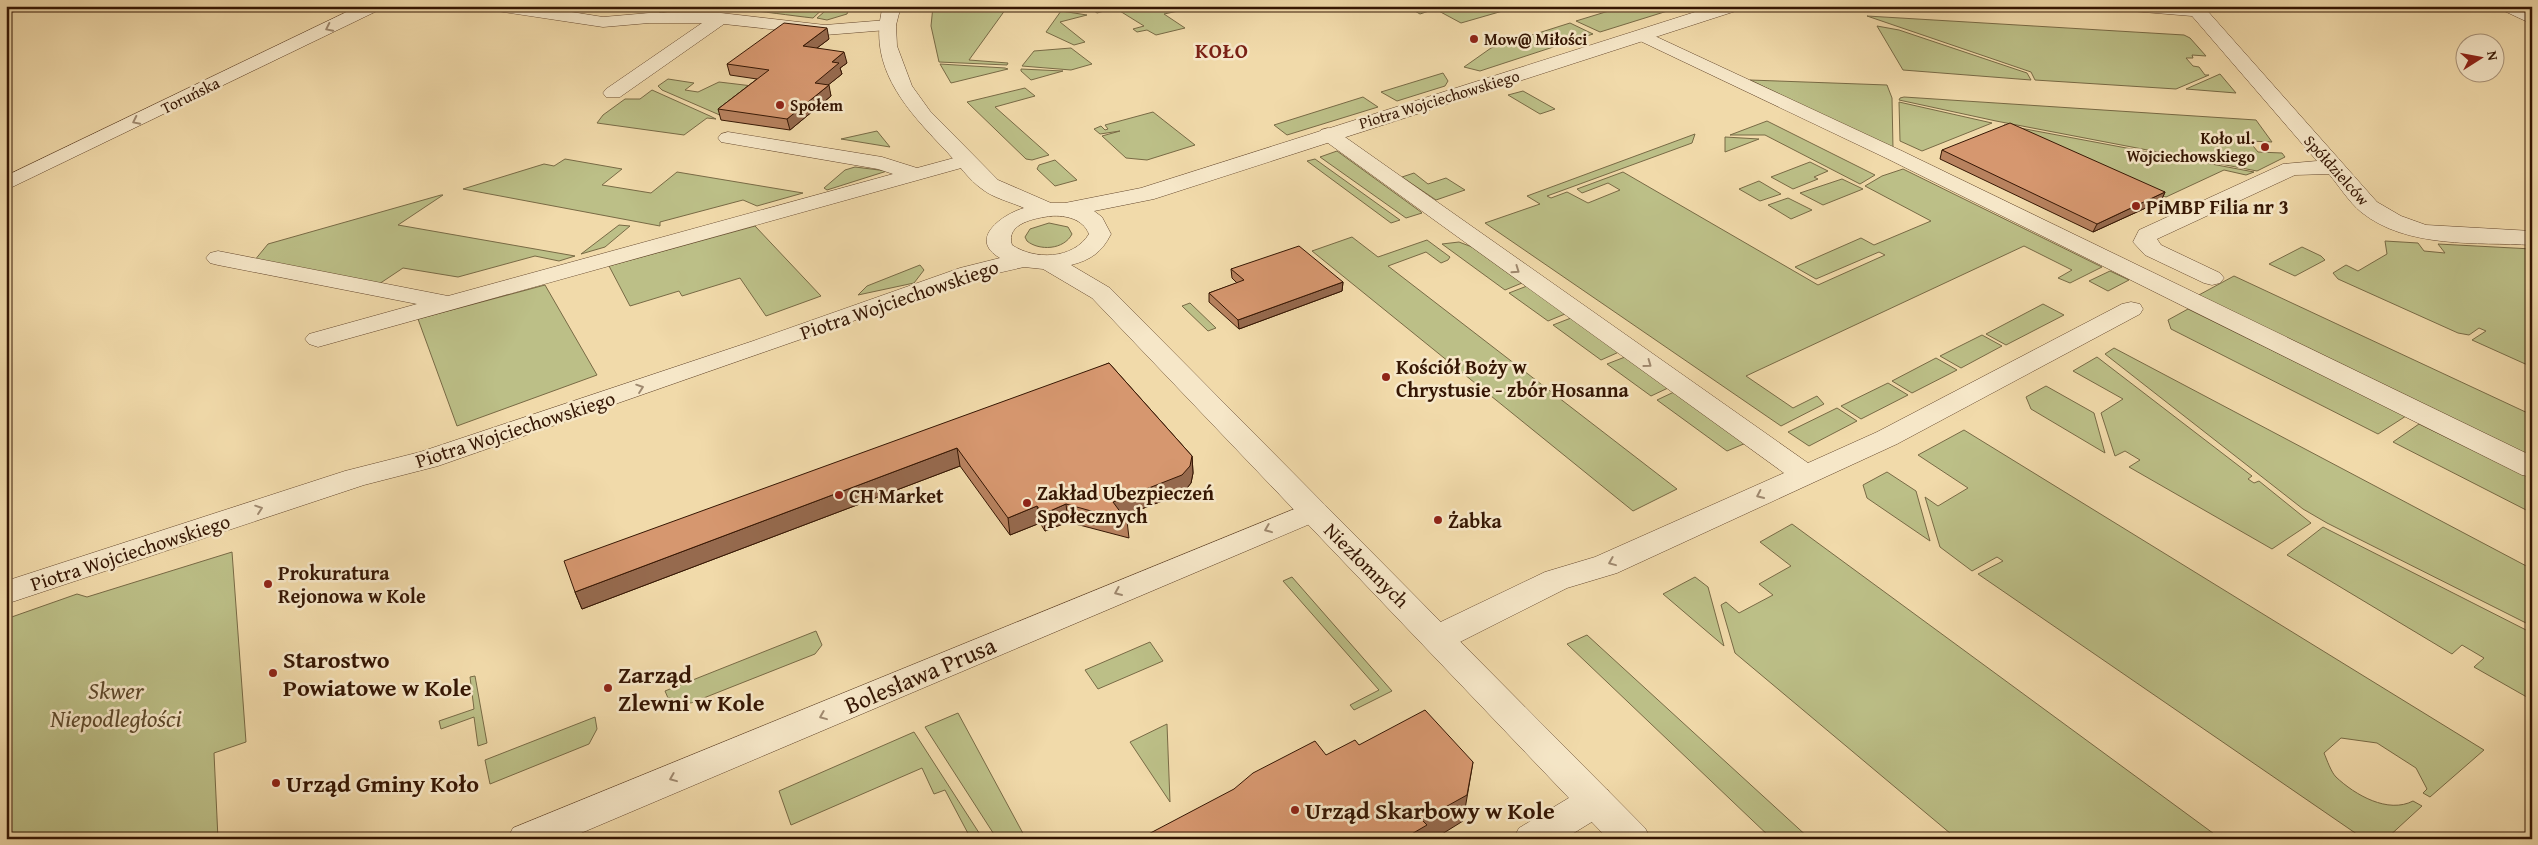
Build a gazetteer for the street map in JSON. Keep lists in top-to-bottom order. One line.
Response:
{"streets":{"street":["Toruńska","Piotra Wojciechowskiego","Spółdzielców","Niezłomnych","Bolesława Prusa"]},"crossings":[["Piotra Wojciechowskiego","Niezłomnych"],["Niezłomnych","Bolesława Prusa"]],"one_way":["Toruńska","Bolesława Prusa"],"districts":["KOŁO"],"parks":["Skwer Niepodległości"],"places":["Mow@ Miłości","Społem","Koło ul. Wojciechowskiego","PiMBP Filia nr 3","Kościół Boży w Chrystusie - zbór Hosanna","CH Market","Zakład Ubezpieczeń Społecznych","Żabka","Prokuratura Rejonowa w Kole","Starostwo Powiatowe w Kole","Zarząd Zlewni w Kole","Urząd Gminy Koło","Urząd Skarbowy w Kole"],"north":"right"}
